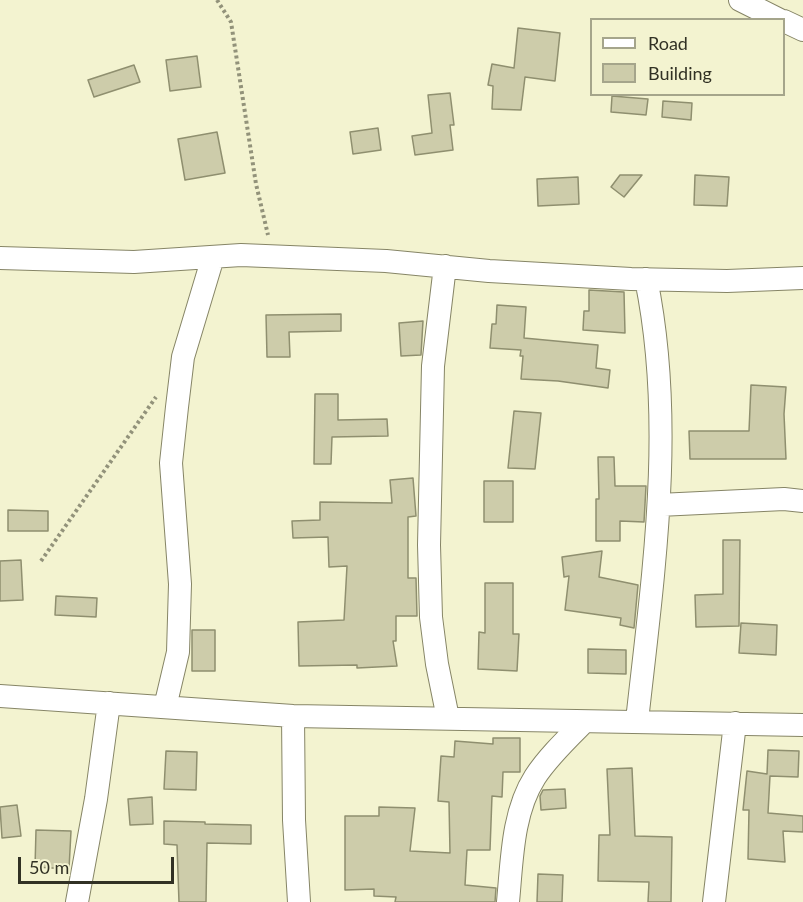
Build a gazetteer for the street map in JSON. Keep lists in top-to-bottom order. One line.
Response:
{"legend":["Road","Building"],"scale_bar":"50 m"}
